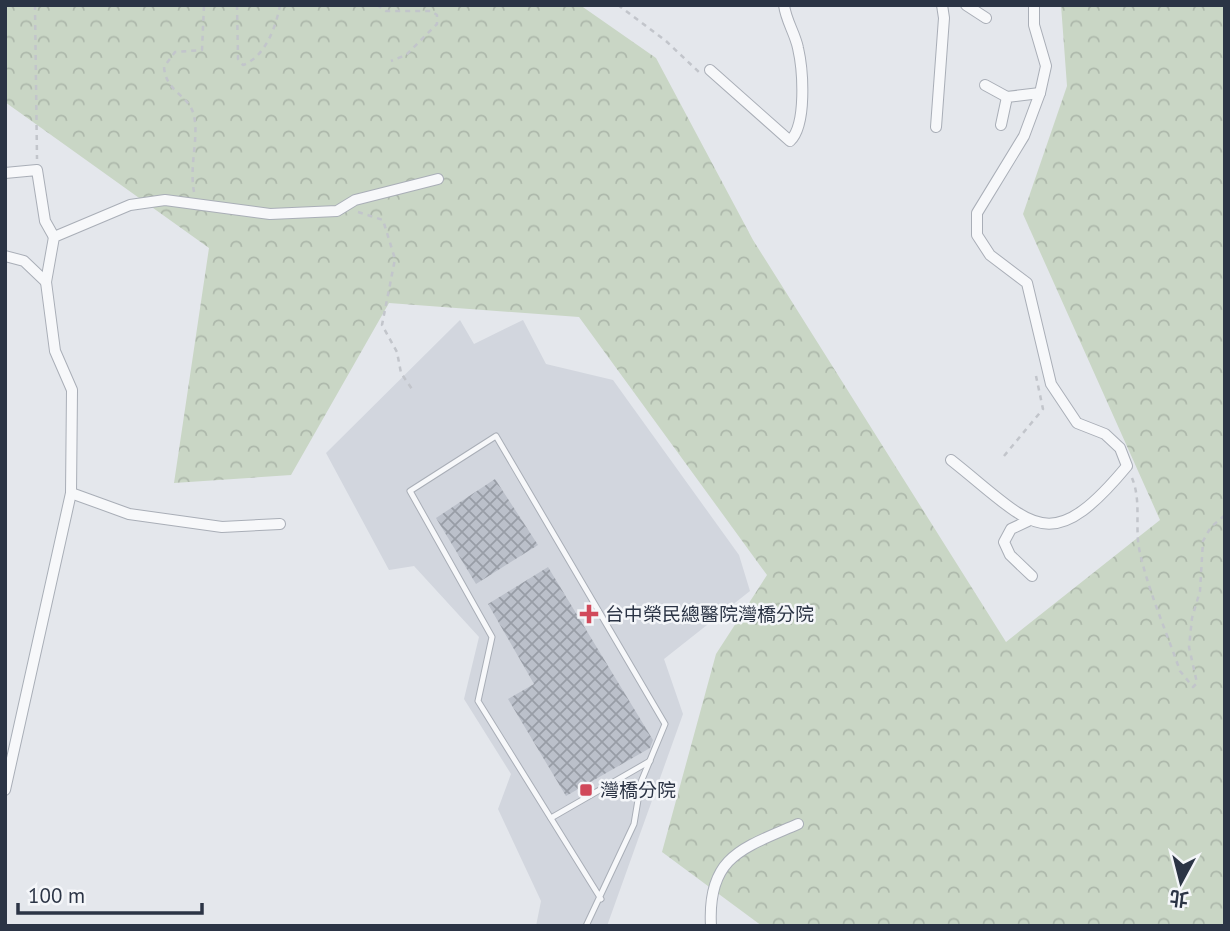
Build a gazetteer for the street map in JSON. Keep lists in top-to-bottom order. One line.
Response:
{"places":{"health":["台中榮民總醫院灣橋分院"],"transit":["灣橋分院"]},"scale_bar":"100 m","north":"bottom"}
